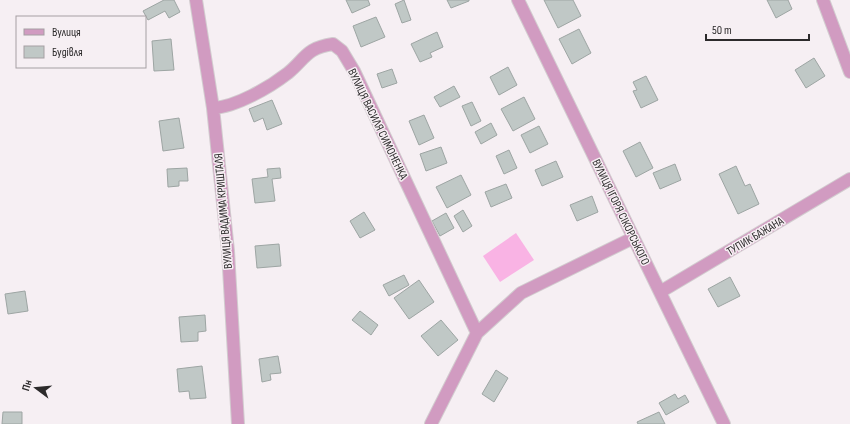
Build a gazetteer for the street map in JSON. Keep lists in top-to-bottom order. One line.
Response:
{"streets":{"street":["ВУЛИЦЯ ВАСИЛЯ СИМОНЕНКА","ВУЛИЦЯ ВАДИМА КРИШТАЛЯ","ВУЛИЦЯ ІГОРЯ СІКОРСЬКОГО","ТУПИК БАЖАНА"]},"crossings":[["ВУЛИЦЯ ВАСИЛЯ СИМОНЕНКА","ВУЛИЦЯ ВАДИМА КРИШТАЛЯ"],["ВУЛИЦЯ ІГОРЯ СІКОРСЬКОГО","ТУПИК БАЖАНА"]],"legend":["Вулиця","Будівля"],"scale_bar":"50 m","north":"left"}
